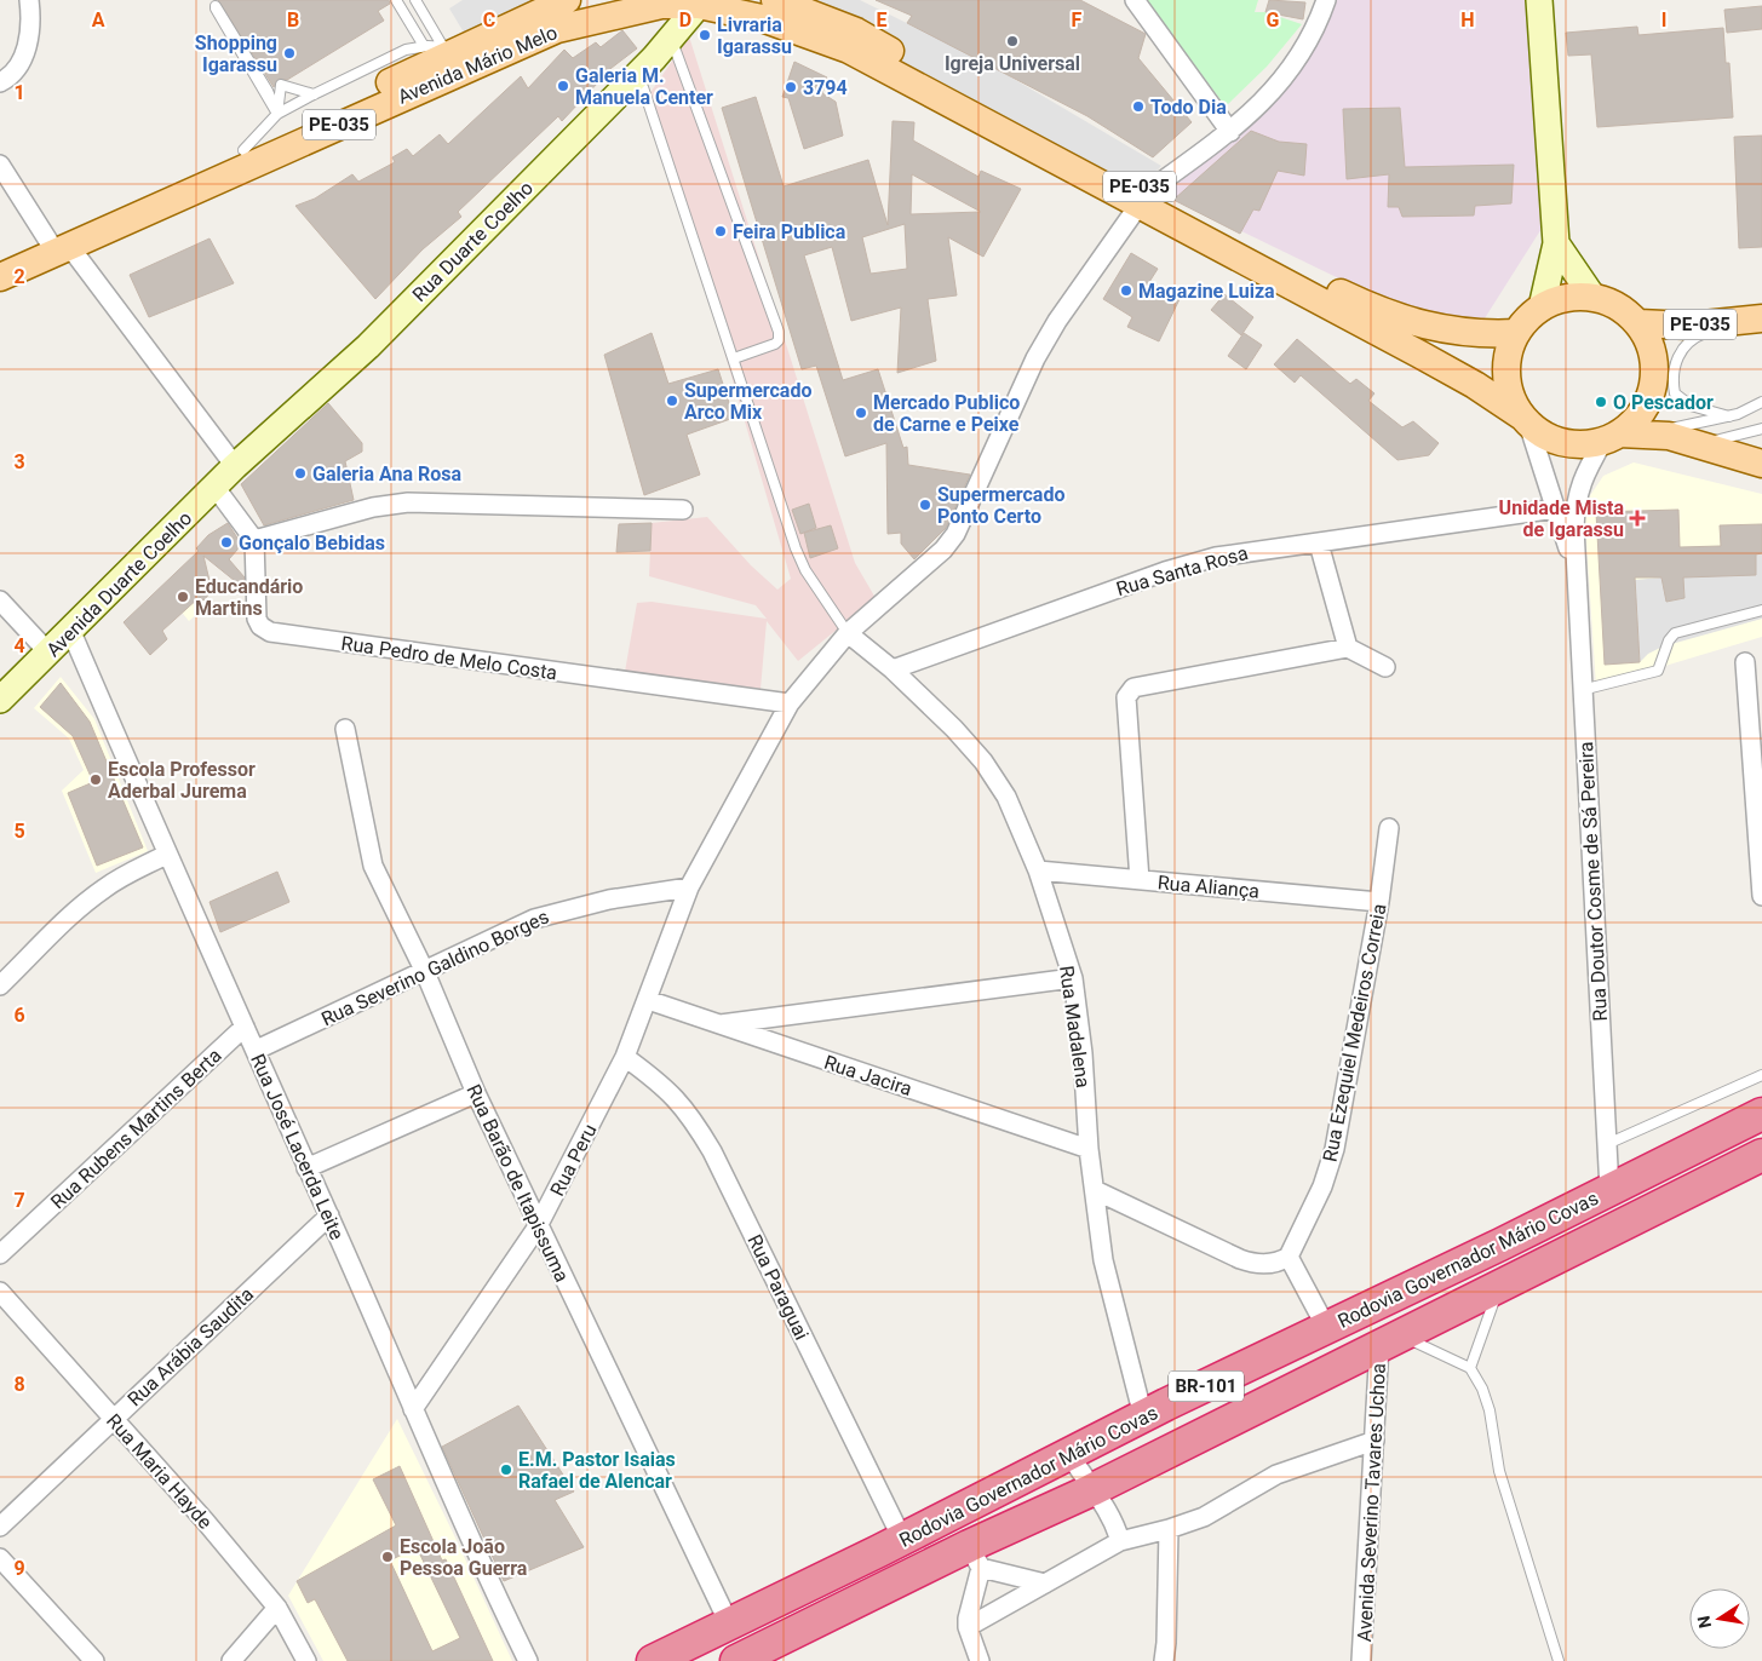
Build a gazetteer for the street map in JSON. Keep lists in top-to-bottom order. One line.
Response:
{"streets":{"highway":["Rodovia Governador Mário Covas","BR-101"],"main road":["Avenida Mário Melo","PE-035","Rua Duarte Coelho","Avenida Duarte Coelho"],"street":["Rua Santa Rosa","Rua Pedro de Melo Costa","Rua Doutor Cosme de Sá Pereira","Rua Aliança","Rua Severino Galdino Borges","Rua Madalena","Rua Ezequiel Medeiros Correia","Rua Jacira","Rua Rubens Martins Berta","Rua José Lacerda Leite","Rua Peru","Rua Barão de Itapissuma","Rua Paraguai","Rua Arábia Saudita","Rua Maria Hayde","Avenida Severino Tavares Uchoa"]},"crossings":[["Avenida Mário Melo","PE-035"],["Avenida Mário Melo","Rua Duarte Coelho"],["PE-035","Rua Duarte Coelho"],["PE-035","Rua Peru"],["Rua Duarte Coelho","Avenida Duarte Coelho"],["Rua Santa Rosa","Rua Madalena"],["Avenida Duarte Coelho","Rua José Lacerda Leite"],["Rua Pedro de Melo Costa","Rua Peru"],["Rua Doutor Cosme de Sá Pereira","Rodovia Governador Mário Covas"],["Rua Aliança","Rua Madalena"],["Rua Aliança","Rua Ezequiel Medeiros Correia"],["Rua Severino Galdino Borges","Rua José Lacerda Leite"],["Rua Severino Galdino Borges","Rua Peru"],["Rua Severino Galdino Borges","Rua Barão de Itapissuma"],["Rua Madalena","Rua Jacira"],["Rua Madalena","Rua Peru"],["Rua Madalena","Rodovia Governador Mário Covas"],["Rua Jacira","Rua Peru"],["Rua Rubens Martins Berta","Rua José Lacerda Leite"],["Rua José Lacerda Leite","Rua Peru"],["Rua José Lacerda Leite","Rua Arábia Saudita"],["Rua Peru","Rua Barão de Itapissuma"],["Rua Peru","Rua Paraguai"],["Rua Barão de Itapissuma","Rodovia Governador Mário Covas"],["Rodovia Governador Mário Covas","Rua Paraguai"],["Rodovia Governador Mário Covas","Avenida Severino Tavares Uchoa"],["Rua Arábia Saudita","Rua Maria Hayde"]],"places":{"other":["Livraria Igarassu","Igreja Universal","Shopping Igarassu","Galeria M. Manuela Center","3794","Todo Dia","Feira Publica","Magazine Luiza","Supermercado Arco Mix","O Pescador","Mercado Publico de Carne e Peixe","Galeria Ana Rosa","Supermercado Ponto Certo","Gonçalo Bebidas","Educandário Martins","Escola Professor Aderbal Jurema","E.M. Pastor Isaias Rafael de Alencar","Escola João Pessoa Guerra"],"health":["Unidade Mista de Igarassu"]},"north":"left","grid":{"columns":["A","B","C","D","E","F","G","H","I"],"rows":["1","2","3","4","5","6","7","8","9"]}}
